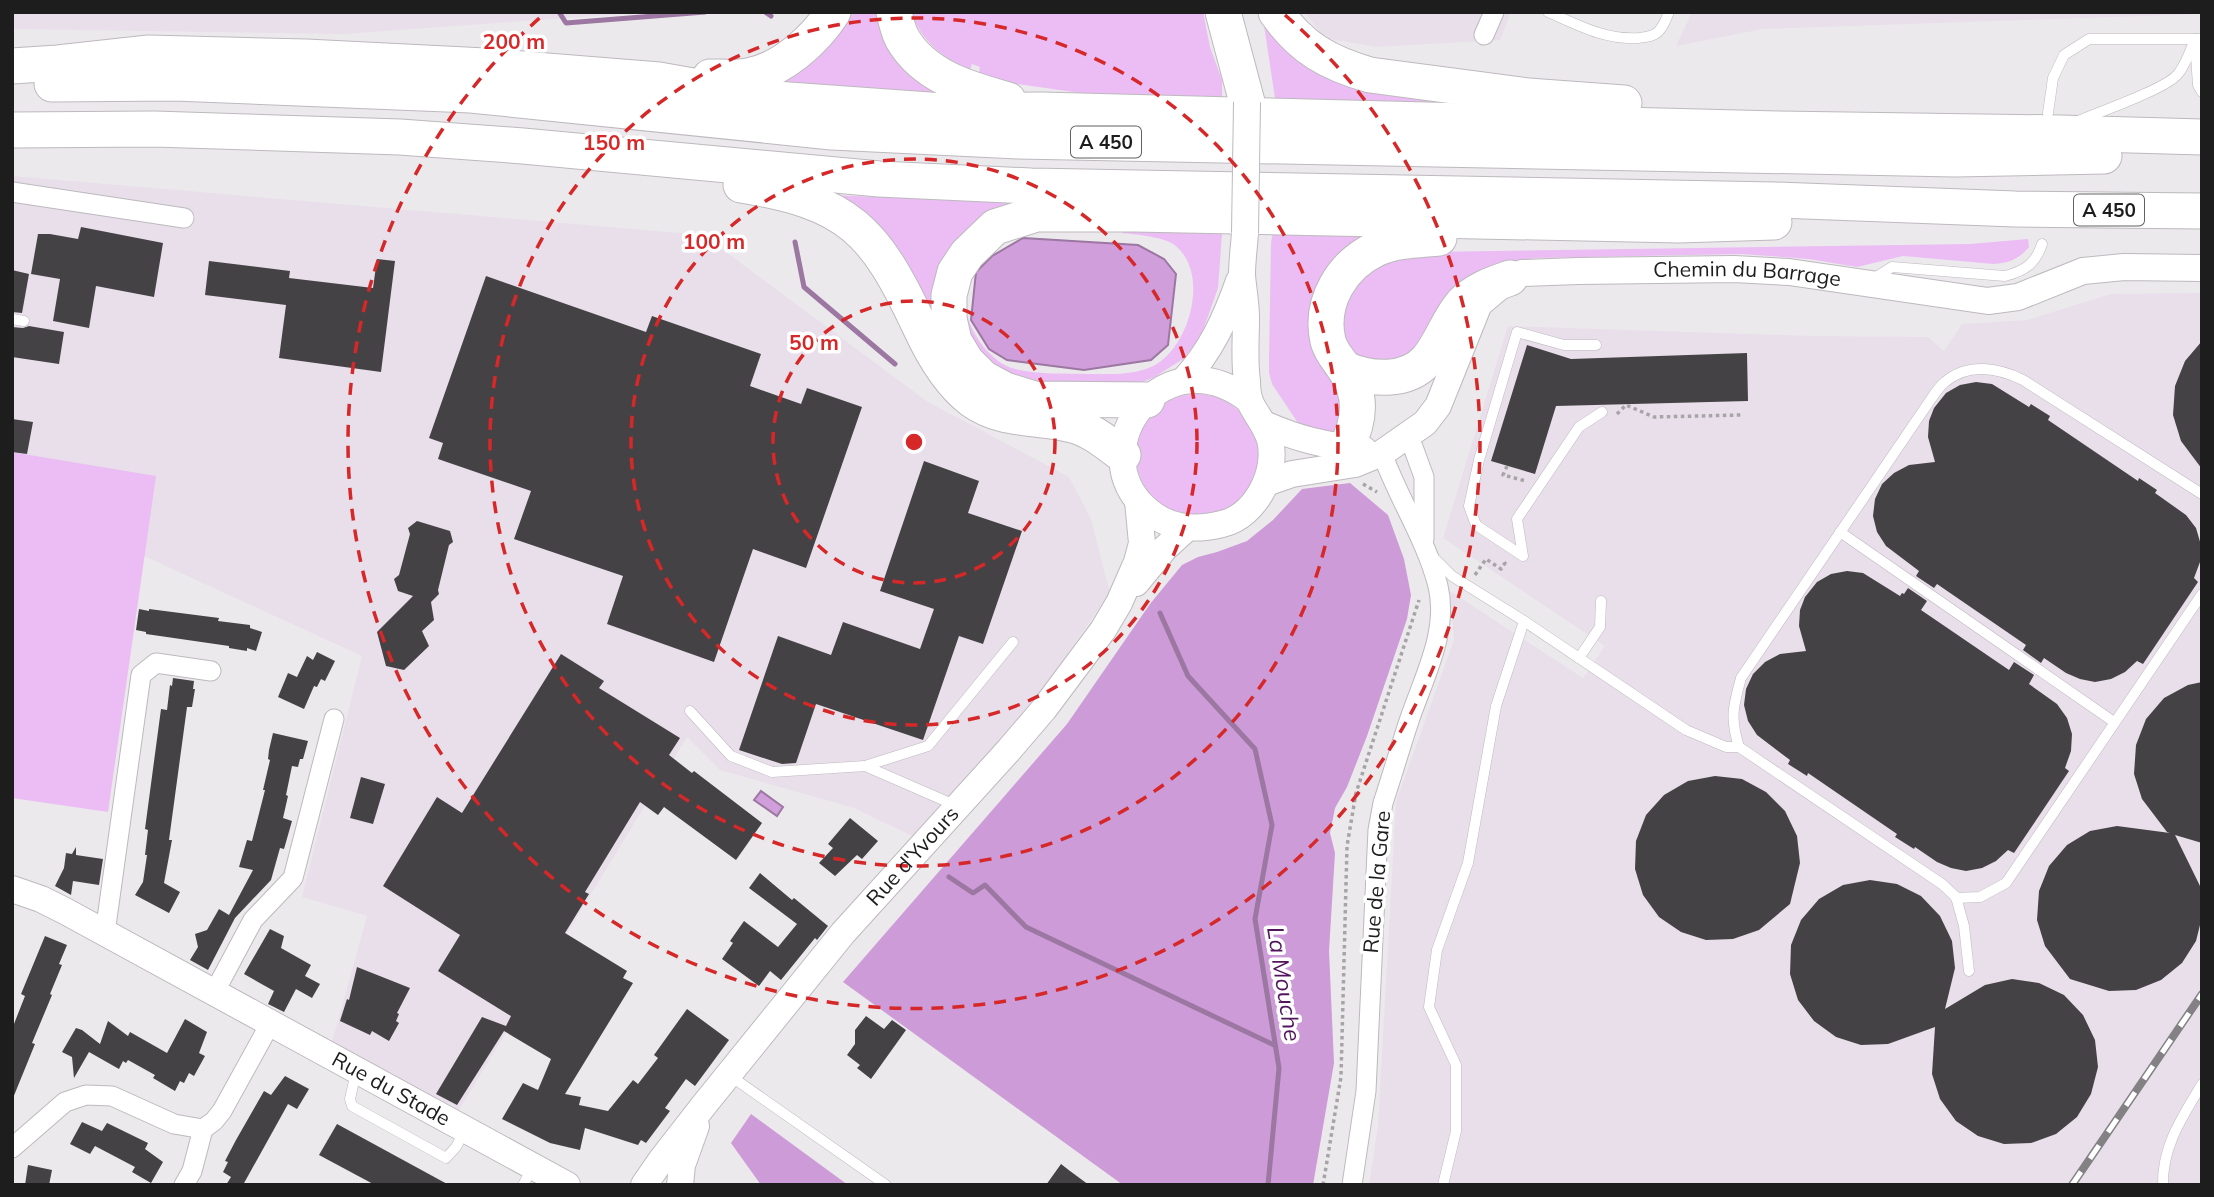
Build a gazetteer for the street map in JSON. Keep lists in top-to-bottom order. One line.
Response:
{"streets":{"highway":["A 450"],"main road":["Chemin du Barrage","Rue d'Yvours","Rue du Stade"],"street":["Rue de la Gare"]},"crossings":[["Chemin du Barrage","Rue de la Gare"]],"water":["La Mouche"],"rings":["200 m","150 m","100 m","50 m"]}
